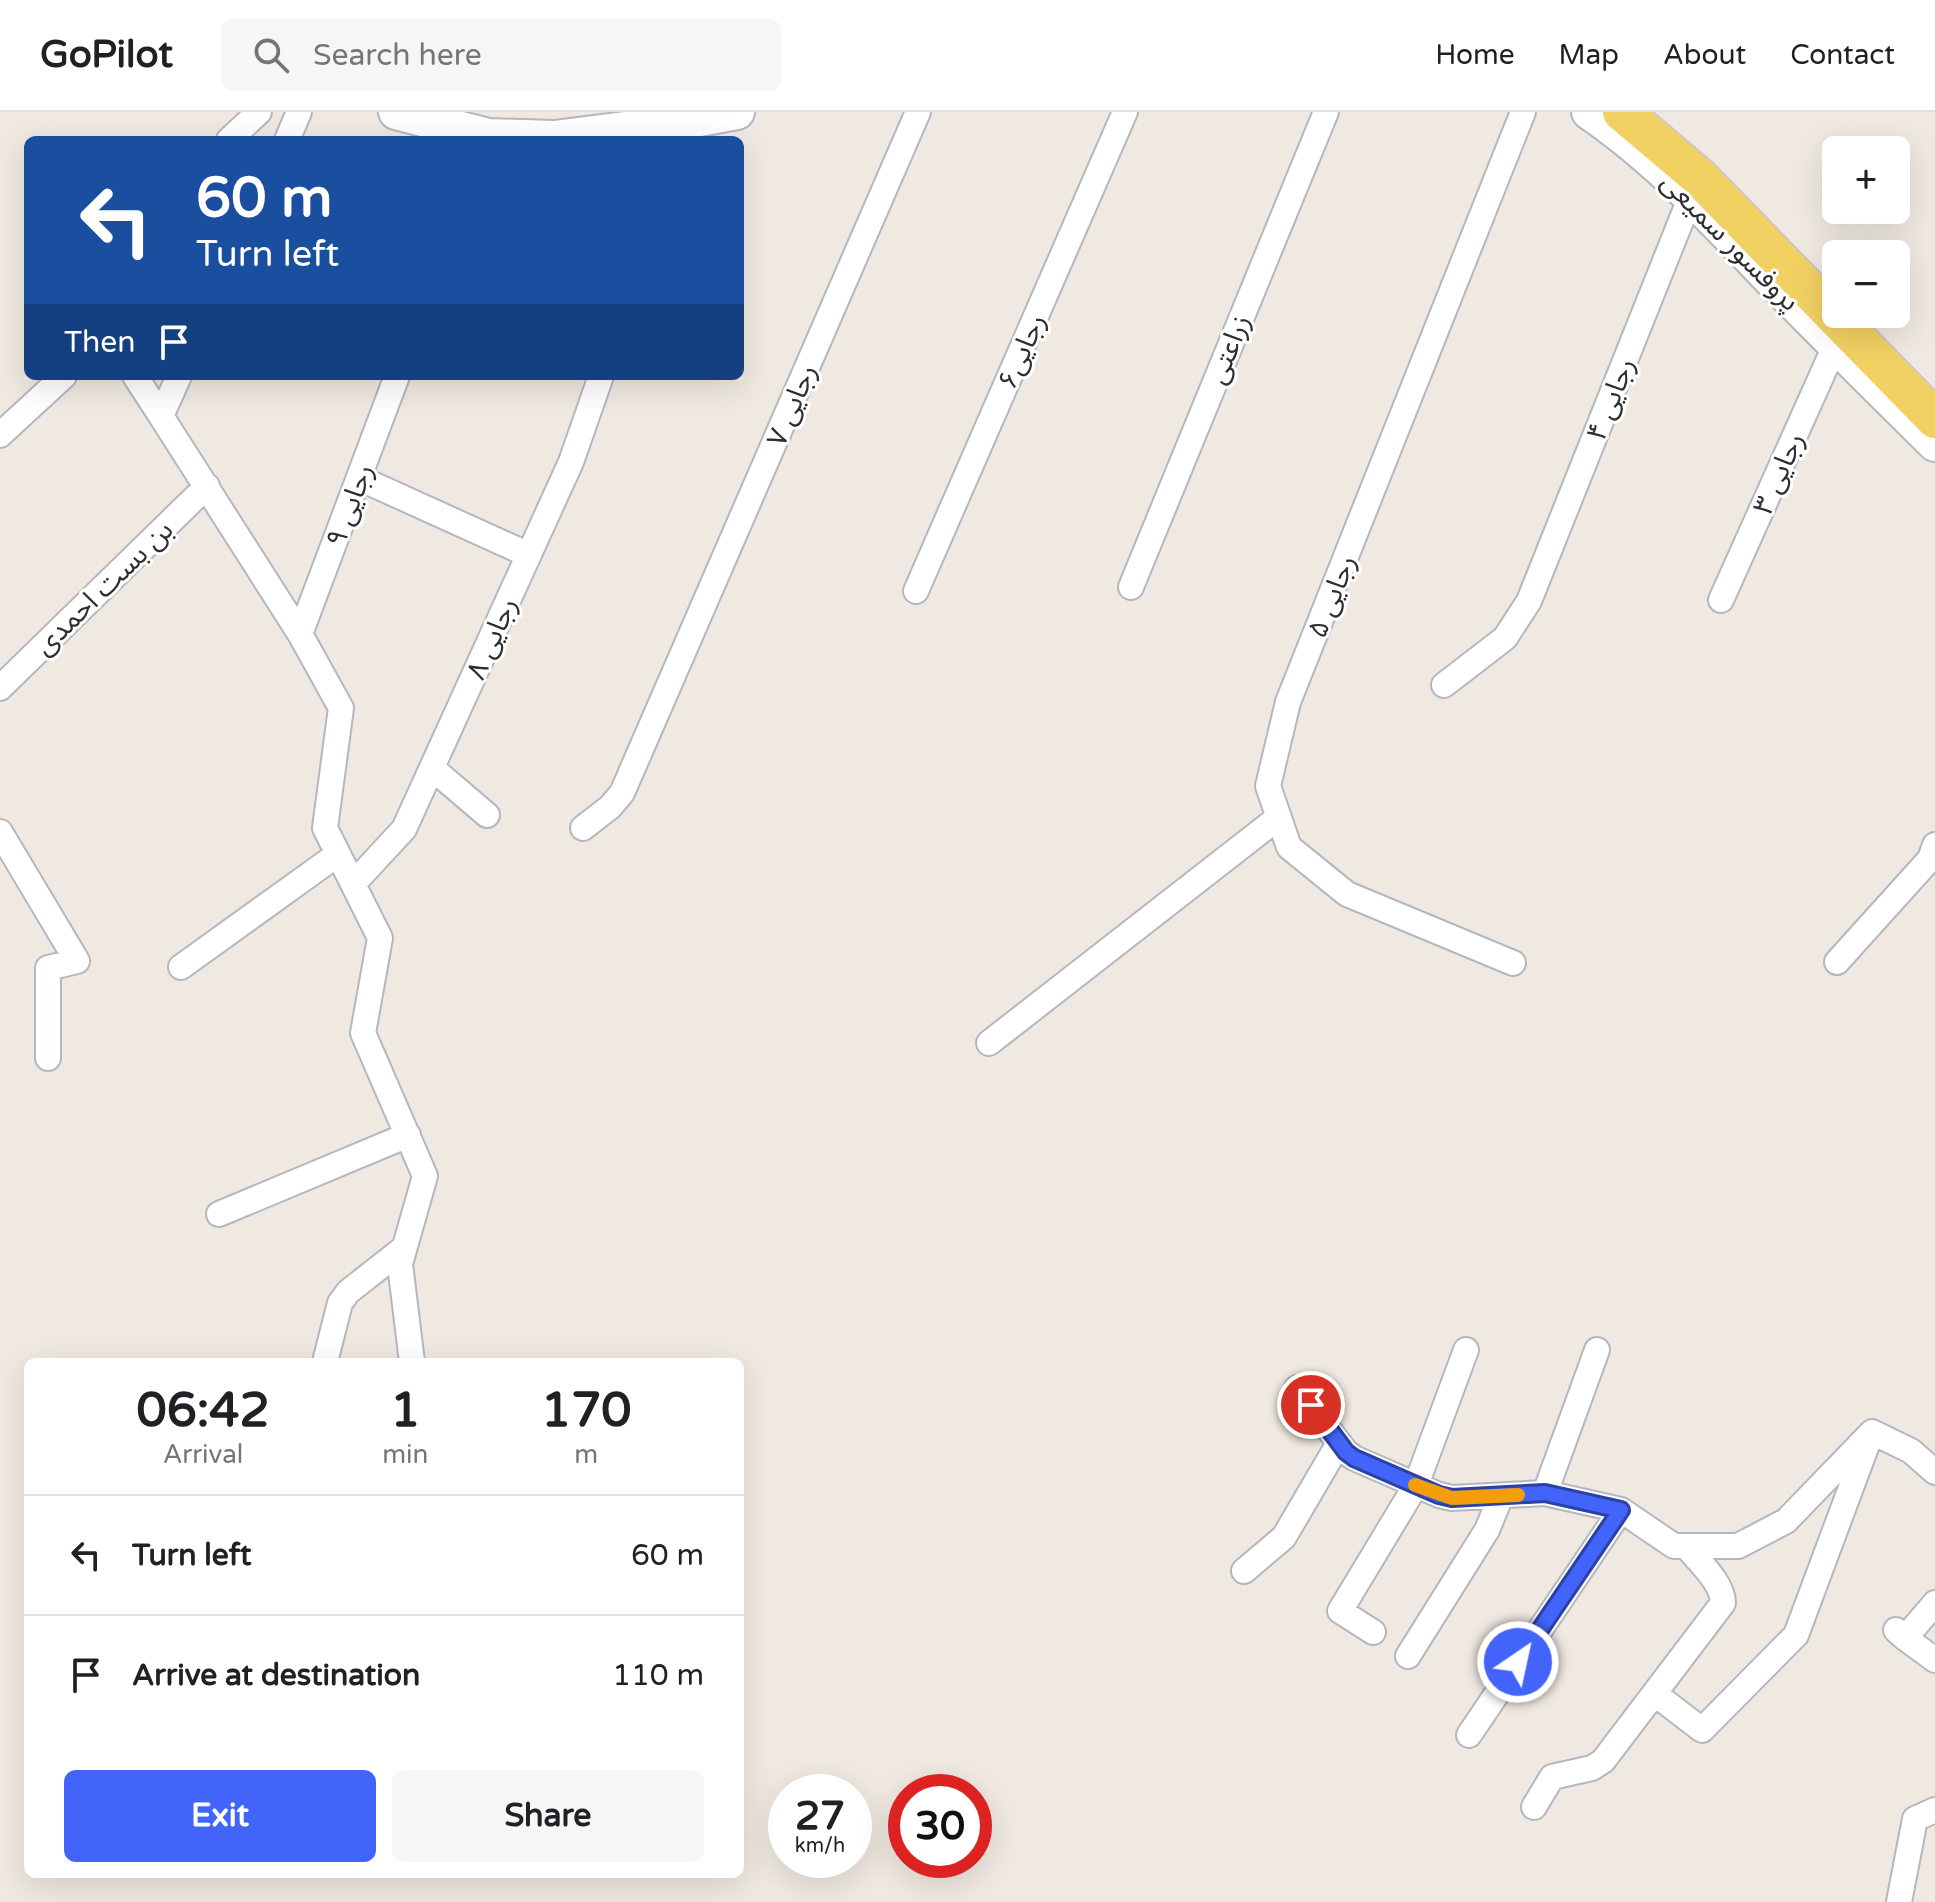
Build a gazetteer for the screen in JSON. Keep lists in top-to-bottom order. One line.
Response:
{"streets":{"main road":["پروفسور سمیعی"],"street":["زراعتی","رجایی۶","رجایی ۴","رجایی ۷","رجایی ۳","رجایی ۹","بن بست احمدی","رجایی ۵","رجایی ۸"]},"crossings":[["پروفسور سمیعی","رجایی ۴"],["پروفسور سمیعی","رجایی ۳"]],"page":{"header":"GoPilot","search":"Search here","nav":["Home","Map","About","Contact"],"map_buttons":["+","−"],"turn":["60 m","Turn left"],"then":"Then","eta":["06:42","Arrival","1","min","170","m"],"list":[{"name":"Turn left","value":"60 m"},{"name":"Arrive at destination","value":"110 m"}],"buttons":["Exit","Share"],"speed":"27 km/h","limit":"30"}}
